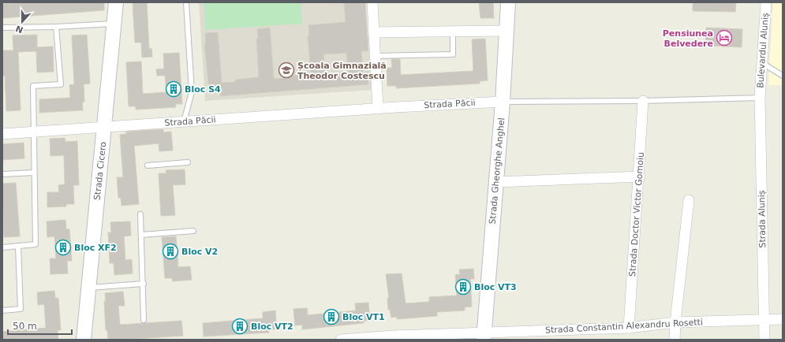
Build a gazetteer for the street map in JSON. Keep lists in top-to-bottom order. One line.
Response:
{"streets":{"main road":["Strada Cicero","Strada Gheorghe Anghel"],"street":["Bulevardul Aluniș","Strada Păcii","Strada Doctor Victor Gomoiu","Strada Aluniș","Strada Constantin Alexandru Rosetti"]},"crossings":[["Bulevardul Aluniș","Strada Aluniș"],["Strada Păcii","Strada Cicero"],["Strada Păcii","Strada Gheorghe Anghel"],["Strada Gheorghe Anghel","Strada Constantin Alexandru Rosetti"],["Strada Doctor Victor Gomoiu","Strada Constantin Alexandru Rosetti"],["Strada Aluniș","Strada Constantin Alexandru Rosetti"]],"places":{"hotel":["Pensiunea Belvedere"],"school or university":["Școala Gimnazială Theodor Costescu"],"building":["Bloc S4","Bloc XF2","Bloc V2","Bloc VT3","Bloc VT1","Bloc VT2"]},"scale_bar":"50 m","north":"bottom"}
